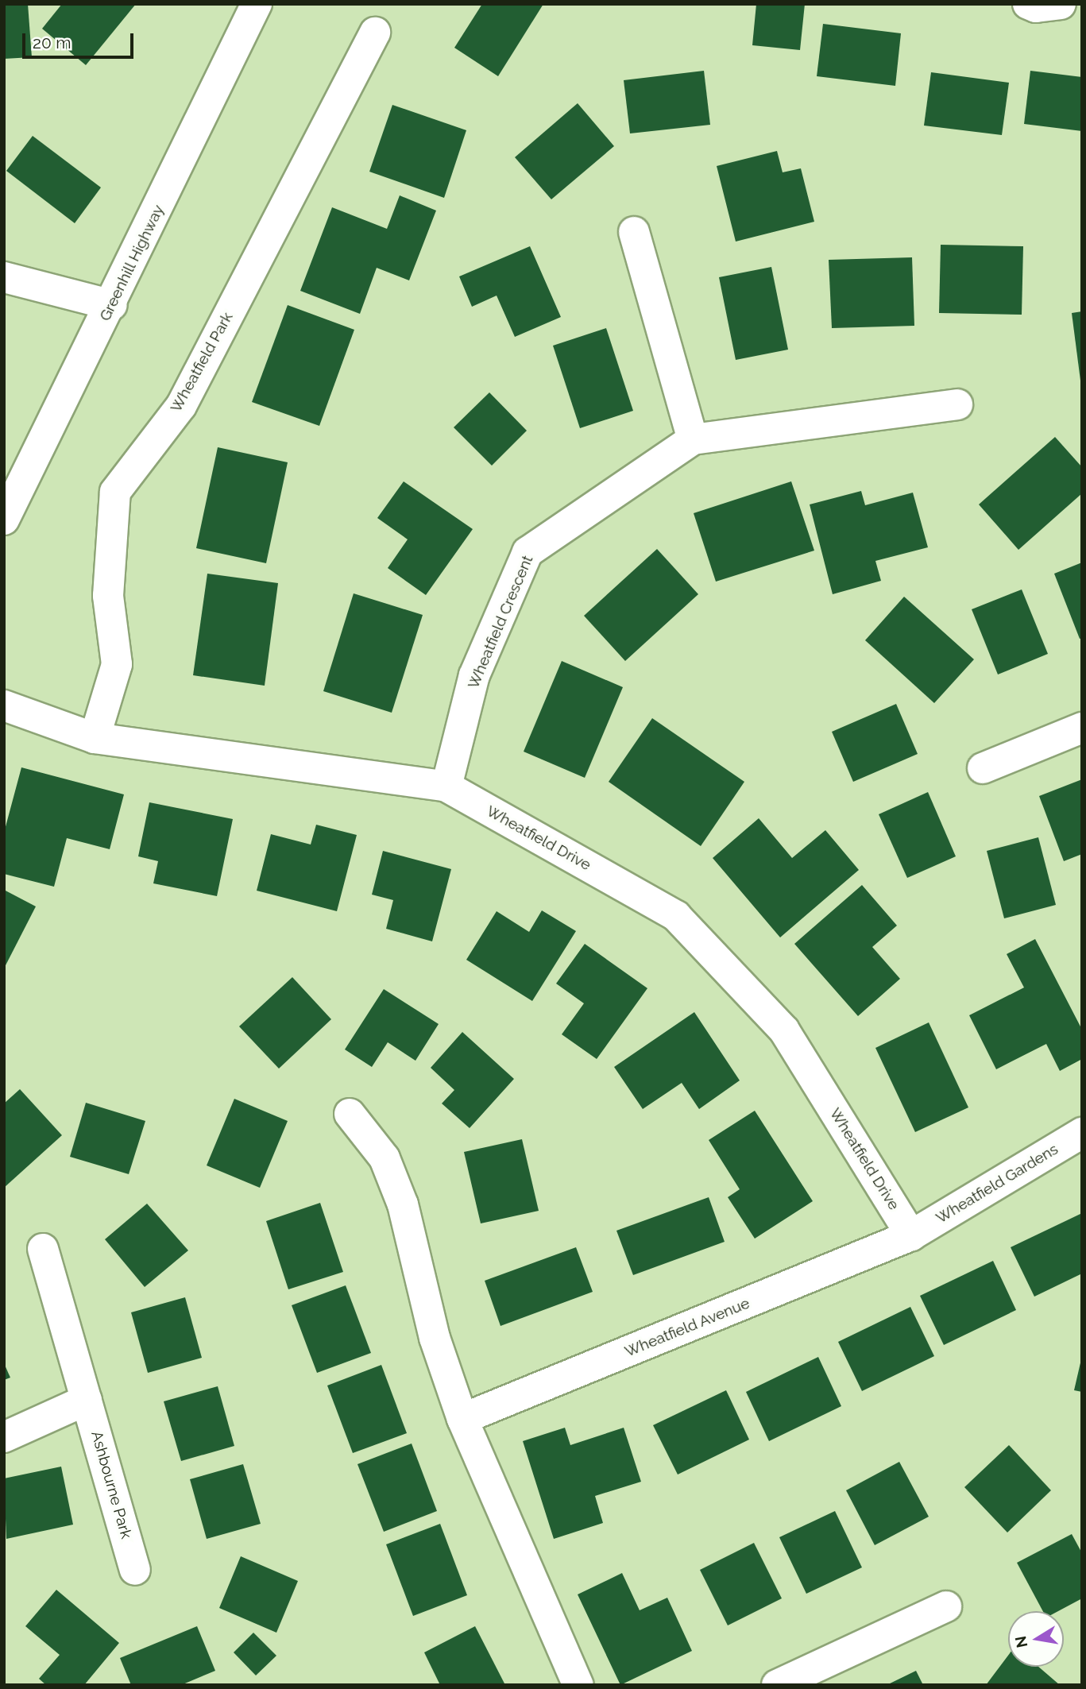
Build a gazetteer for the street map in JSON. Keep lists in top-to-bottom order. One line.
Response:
{"streets":{"street":["Greenhill Highway","Wheatfield Park","Wheatfield Crescent","Wheatfield Drive","Wheatfield Gardens","Wheatfield Avenue","Ashbourne Park"]},"crossings":[["Wheatfield Park","Wheatfield Drive"],["Wheatfield Crescent","Wheatfield Drive"],["Wheatfield Drive","Wheatfield Gardens"],["Wheatfield Drive","Wheatfield Avenue"],["Wheatfield Gardens","Wheatfield Avenue"]],"scale_bar":"20 m","north":"left"}
